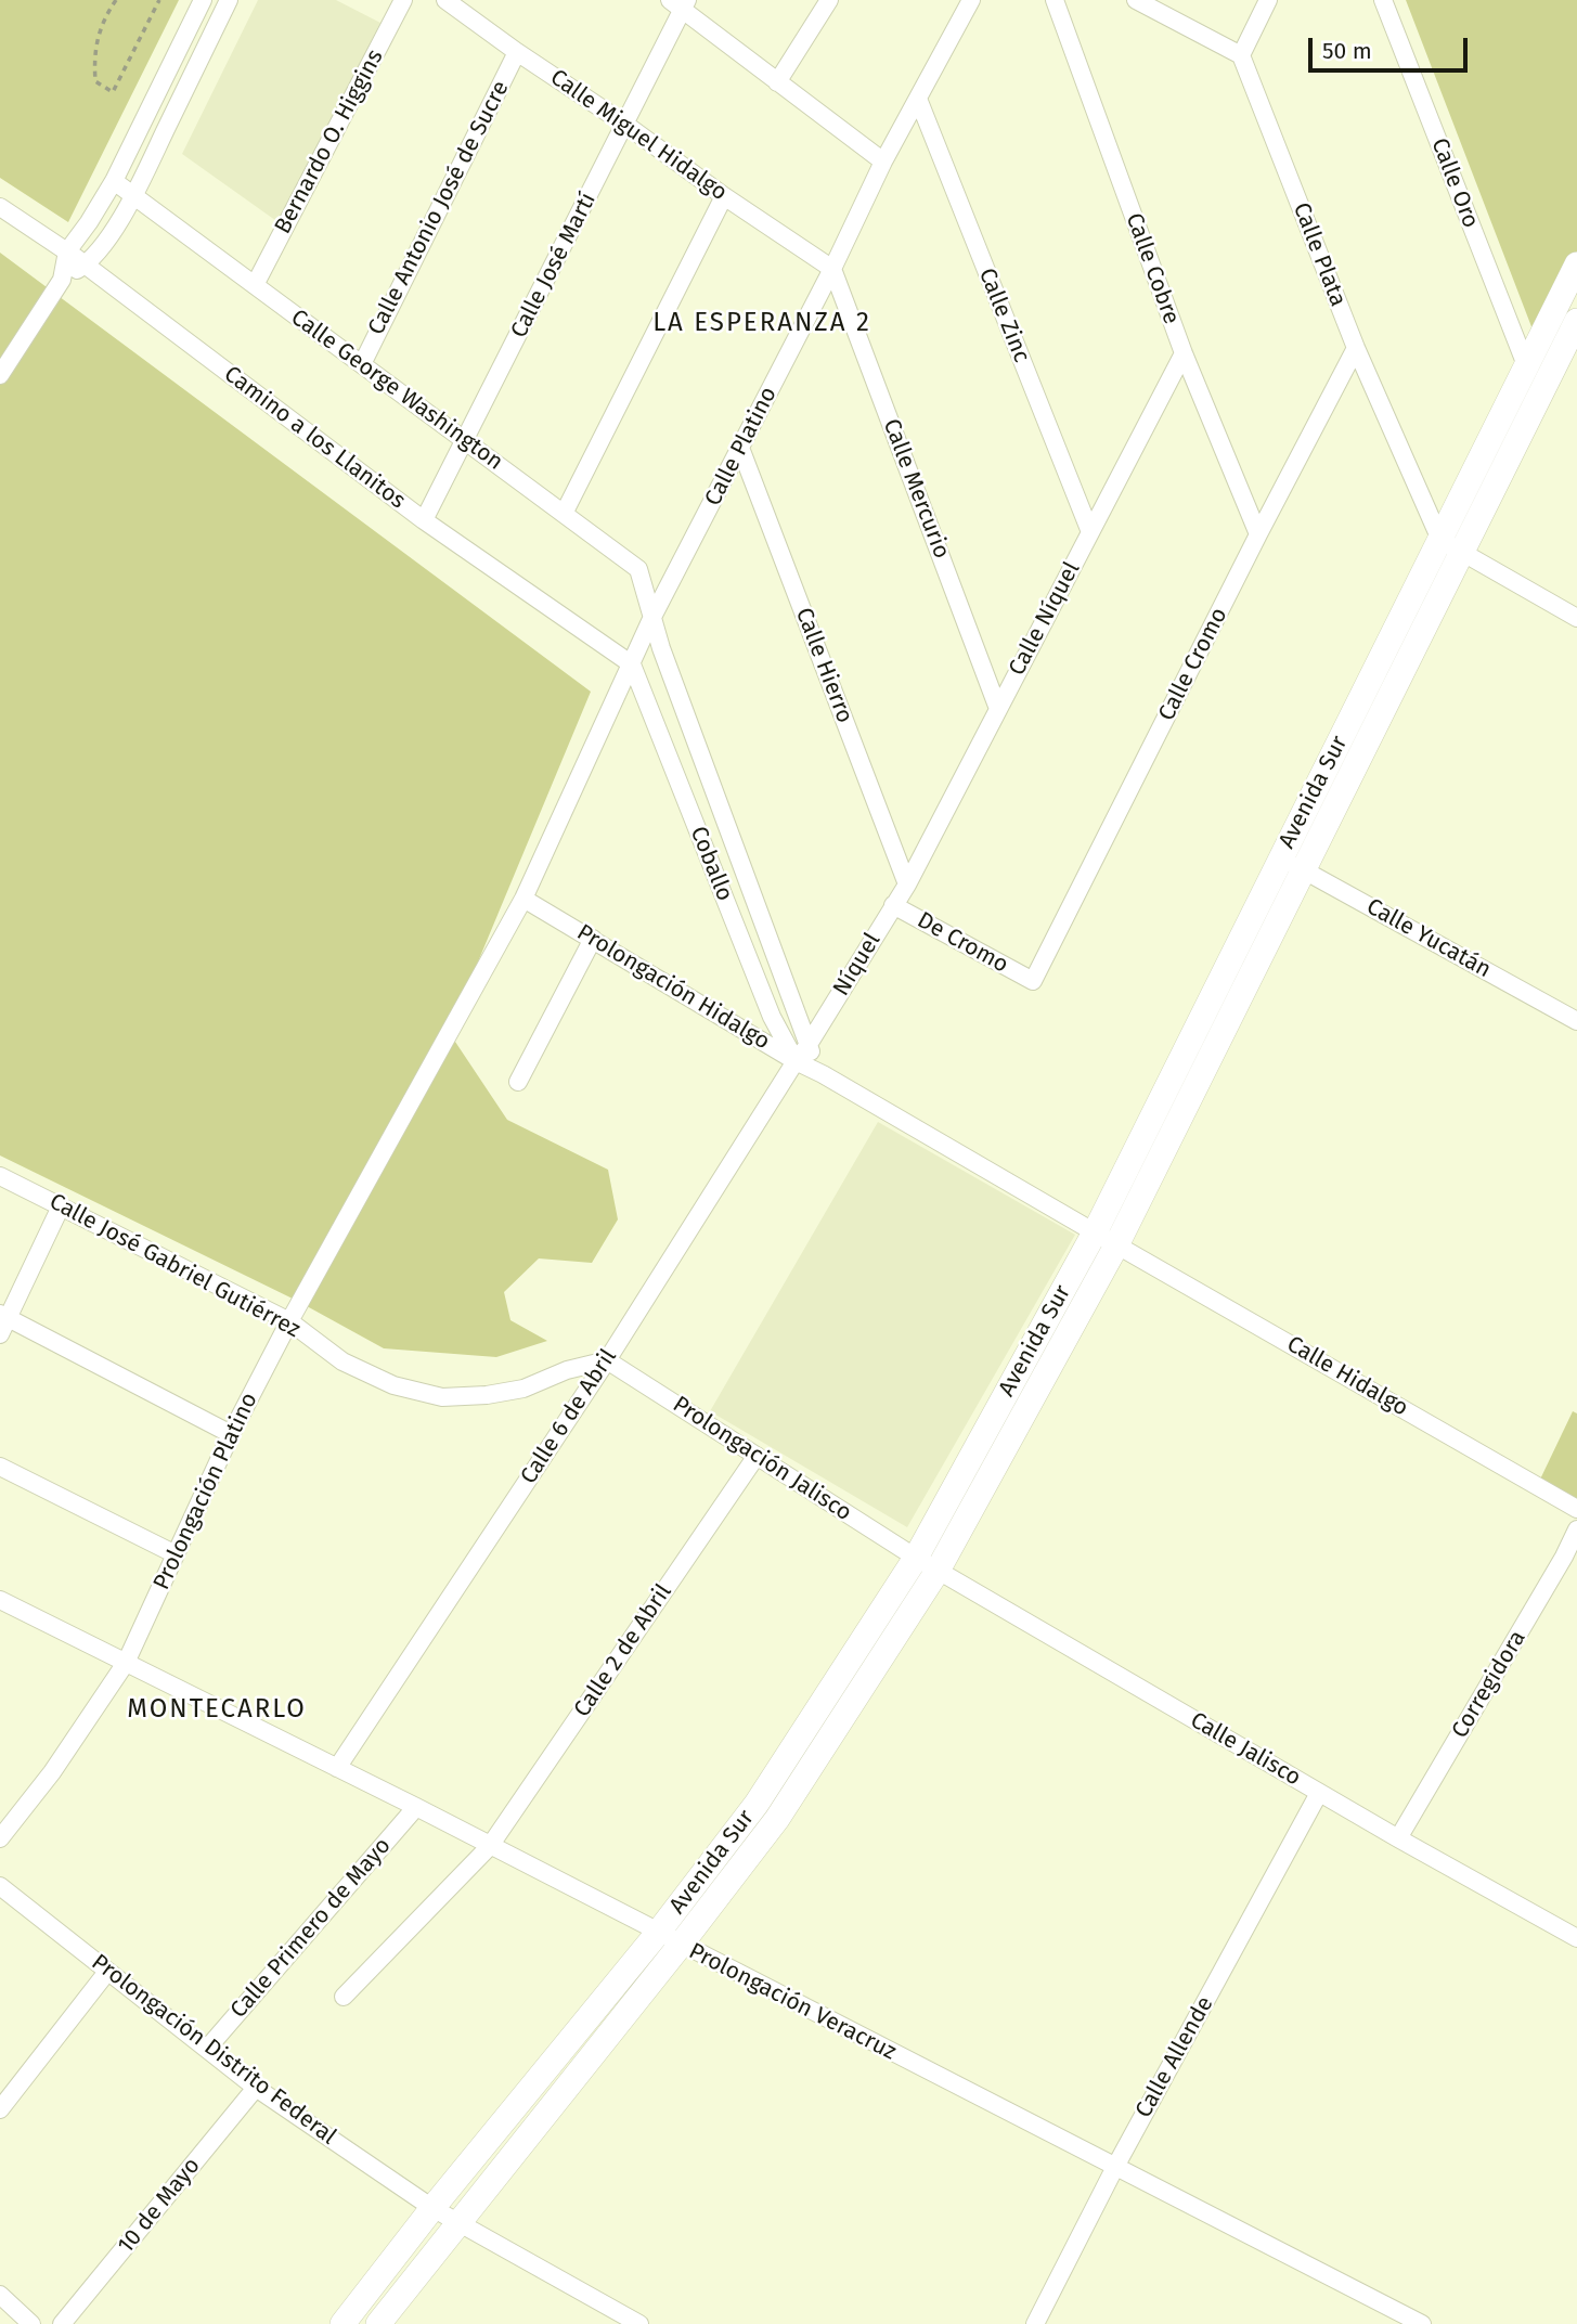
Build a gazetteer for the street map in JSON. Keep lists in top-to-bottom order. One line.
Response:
{"streets":{"main road":["Avenida Sur"],"street":["Calle Miguel Hidalgo","Bernardo O. Higgins","Calle Oro","Calle Antonio José de Sucre","Calle Plata","Calle José Martí","Calle Cobre","Calle Zinc","Calle George Washington","Camino a los Llanitos","Calle Platino","Calle Mercurio","Calle Níquel","Calle Cromo","Calle Hierro","Coballo","Calle Yucatán","De Cromo","Níquel","Prolongación Hidalgo","Calle José Gabriel Gutiérrez","Calle Hidalgo","Calle 6 de Abril","Prolongación Jalisco","Prolongación Platino","Calle 2 de Abril","Corregidora","Calle Jalisco","Calle Primero de Mayo","Prolongación Veracruz","Prolongación Distrito Federal","Calle Allende","10 de Mayo"]},"crossings":[["Calle Miguel Hidalgo","Calle Antonio José de Sucre"],["Calle Miguel Hidalgo","Calle José Martí"],["Calle Miguel Hidalgo","Calle Platino"],["Calle Miguel Hidalgo","Calle Mercurio"],["Bernardo O. Higgins","Calle George Washington"],["Calle Oro","Avenida Sur"],["Calle Antonio José de Sucre","Calle George Washington"],["Calle Plata","Calle Cromo"],["Calle Plata","Avenida Sur"],["Calle José Martí","Calle George Washington"],["Calle José Martí","Camino a los Llanitos"],["Calle Cobre","Calle Níquel"],["Calle Cobre","Calle Cromo"],["Calle Zinc","Calle Platino"],["Calle Zinc","Calle Níquel"],["Calle George Washington","Calle Platino"],["Calle George Washington","Coballo"],["Camino a los Llanitos","Calle Platino"],["Camino a los Llanitos","Coballo"],["Calle Platino","Calle Mercurio"],["Calle Platino","Calle Hierro"],["Calle Platino","Coballo"],["Calle Platino","Prolongación Hidalgo"],["Calle Platino","Prolongación Platino"],["Calle Mercurio","Calle Níquel"],["Calle Níquel","Calle Hierro"],["Calle Níquel","Níquel"],["Calle Cromo","De Cromo"],["Calle Hierro","Níquel"],["Avenida Sur","Calle Yucatán"],["Avenida Sur","Prolongación Hidalgo"],["Avenida Sur","Calle Hidalgo"],["Avenida Sur","Prolongación Jalisco"],["Avenida Sur","Calle Jalisco"],["Avenida Sur","Prolongación Veracruz"],["Avenida Sur","Prolongación Distrito Federal"],["Coballo","Níquel"],["Coballo","Prolongación Hidalgo"],["Coballo","Calle 6 de Abril"],["De Cromo","Níquel"],["Níquel","Prolongación Hidalgo"],["Níquel","Calle 6 de Abril"],["Prolongación Hidalgo","Calle Hidalgo"],["Prolongación Hidalgo","Calle 6 de Abril"],["Prolongación Hidalgo","Prolongación Platino"],["Calle José Gabriel Gutiérrez","Calle 6 de Abril"],["Calle José Gabriel Gutiérrez","Prolongación Jalisco"],["Calle José Gabriel Gutiérrez","Prolongación Platino"],["Calle 6 de Abril","Prolongación Jalisco"],["Calle 6 de Abril","Prolongación Veracruz"],["Prolongación Jalisco","Calle 2 de Abril"],["Prolongación Jalisco","Calle Jalisco"],["Prolongación Platino","Prolongación Veracruz"],["Calle 2 de Abril","Prolongación Veracruz"],["Corregidora","Calle Jalisco"],["Calle Jalisco","Calle Allende"],["Calle Primero de Mayo","Prolongación Veracruz"],["Calle Primero de Mayo","Prolongación Distrito Federal"],["Prolongación Veracruz","Calle Allende"],["Prolongación Distrito Federal","10 de Mayo"]],"districts":["LA ESPERANZA 2","MONTECARLO"],"scale_bar":"50 m"}
